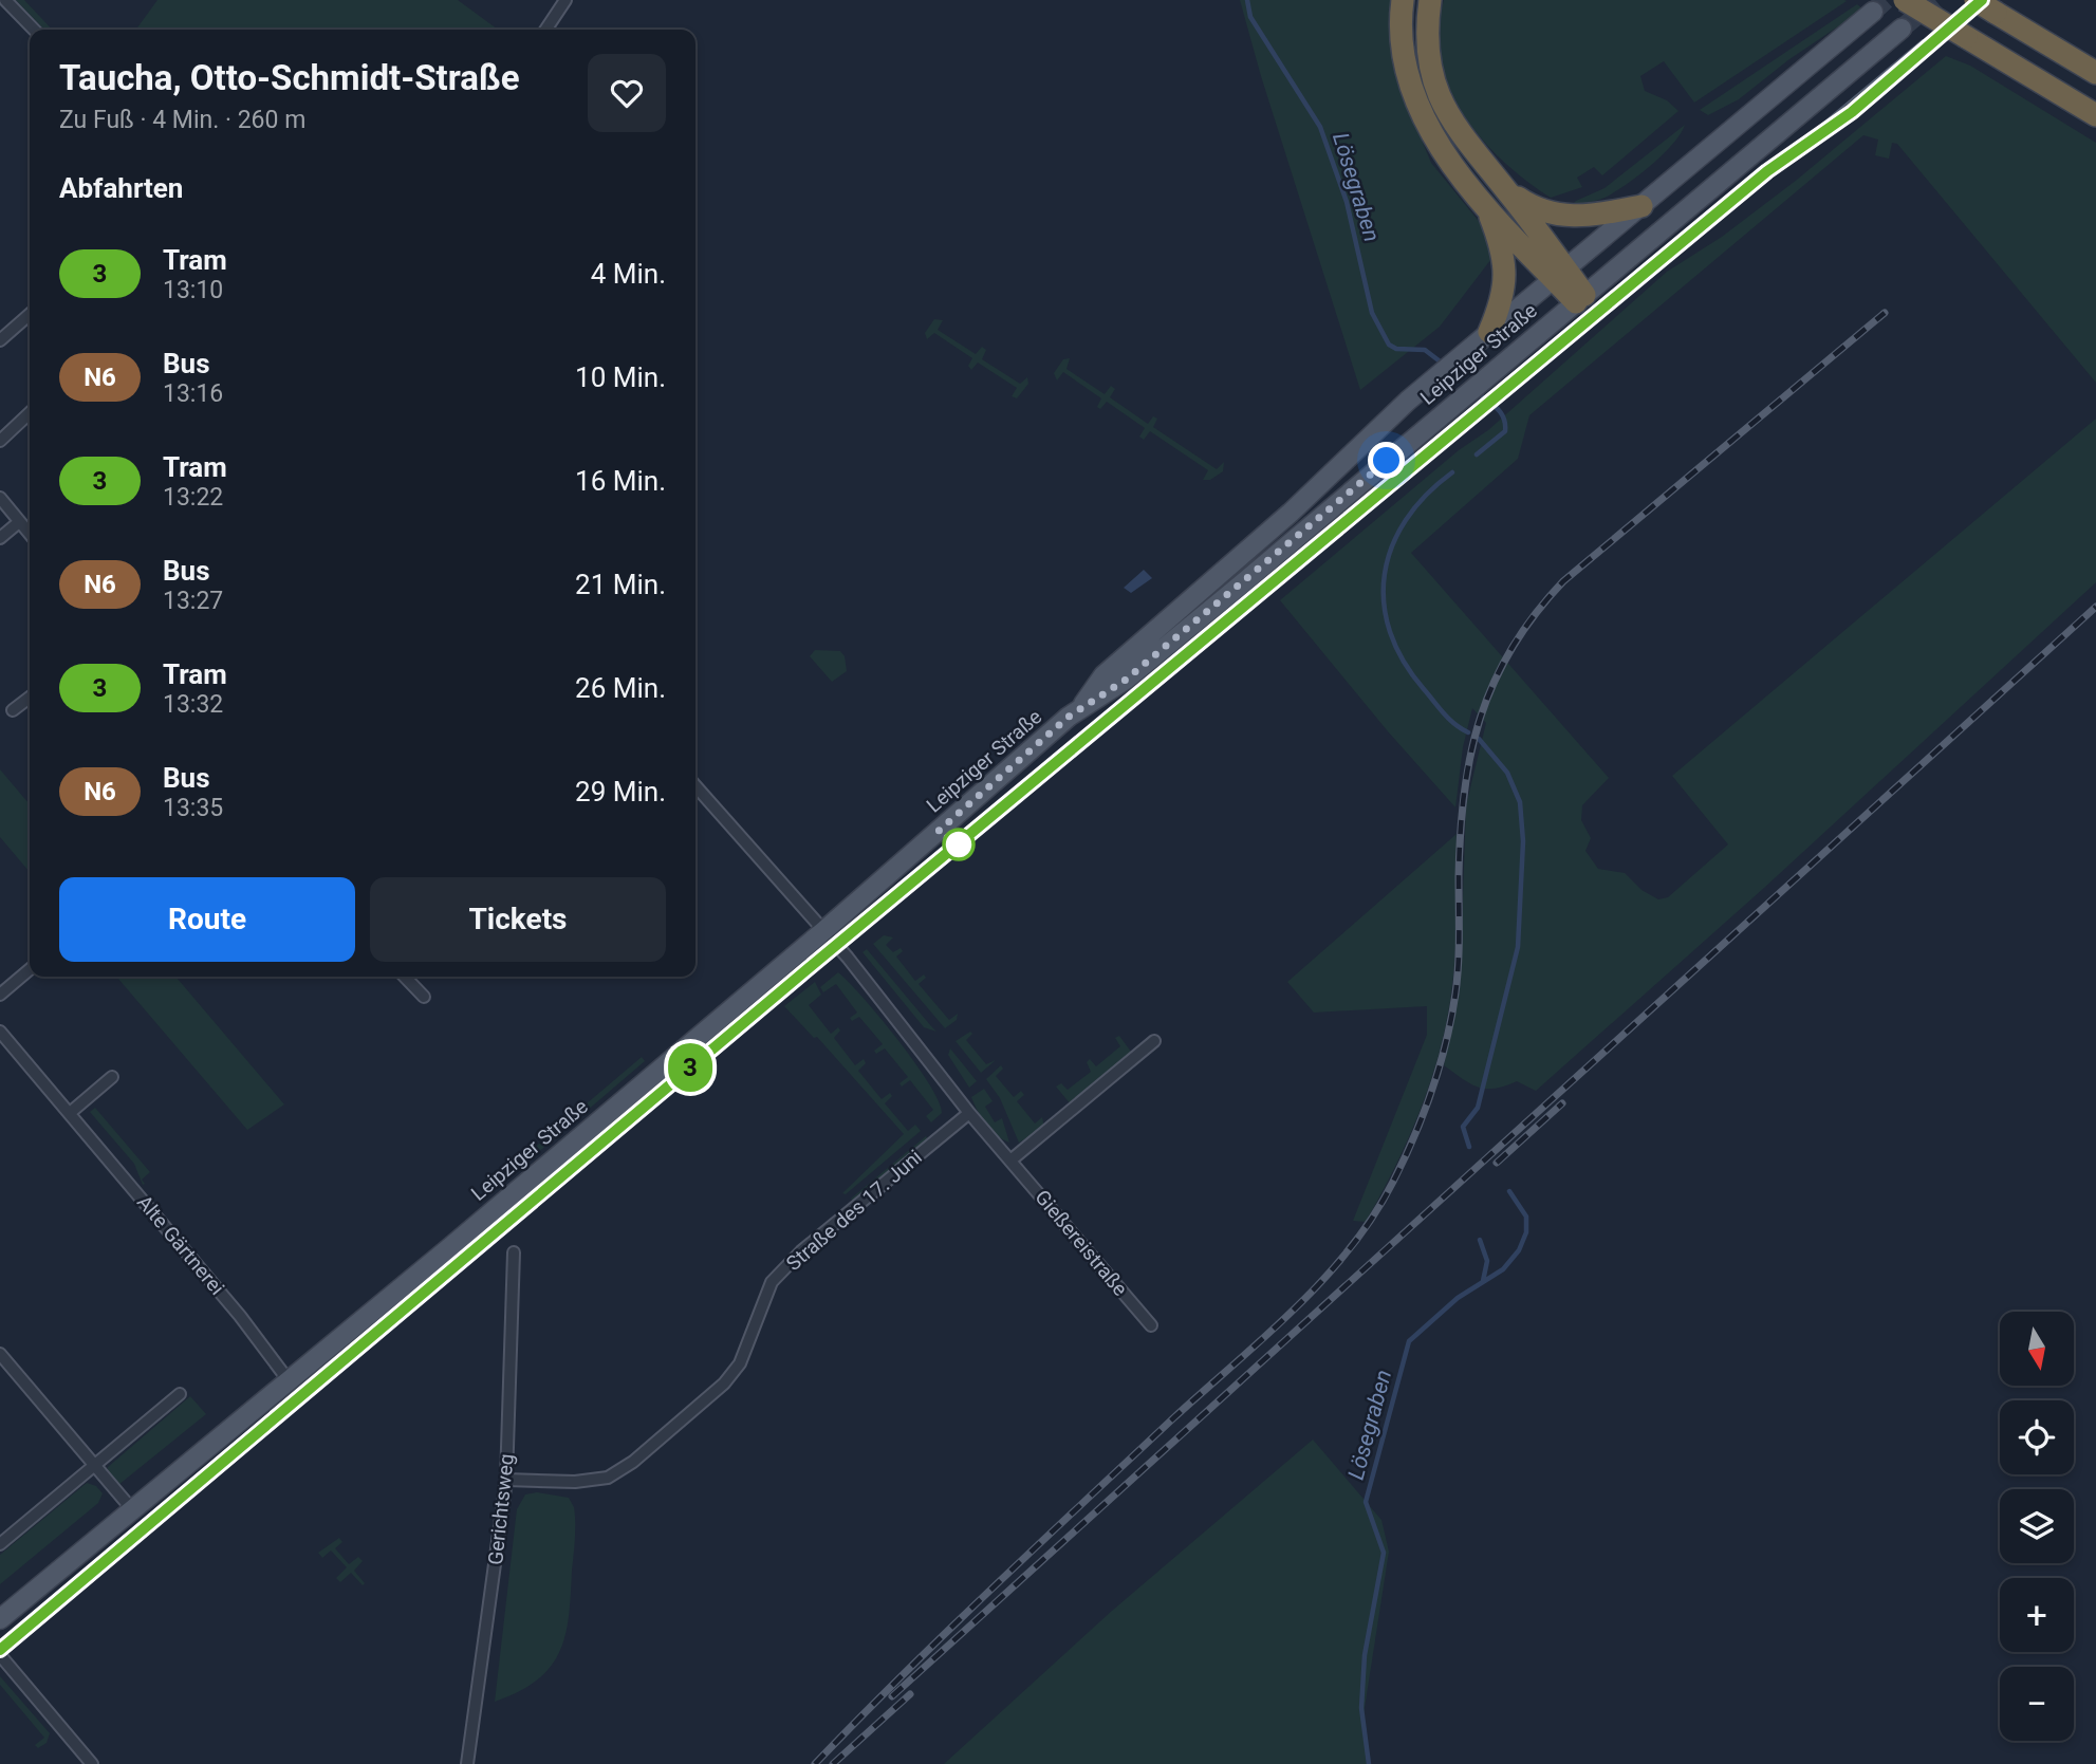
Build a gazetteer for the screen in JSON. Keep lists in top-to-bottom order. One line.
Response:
{"streets":{"main road":["Leipziger Straße"],"street":["Straße des 17. Juni","Gießereistraße","Alte Gärtnerei","Gerichtsweg"]},"crossings":[["Leipziger Straße","Alte Gärtnerei"],["Straße des 17. Juni","Gießereistraße"],["Straße des 17. Juni","Gerichtsweg"]],"water":["Lösegraben"],"lines":["tram line 3"],"north":"bottom","page":{"on_map":"3","heading":[["Taucha, Otto-Schmidt-Straße","Zu Fuß · 4 Min. · 260 m"],"Abfahrten"],"list":[{"mark":"3","name":"Tram","note":"13:10","value":"4 Min."},{"mark":"N6","name":"Bus","note":"13:16","value":"10 Min."},{"mark":"3","name":"Tram","note":"13:22","value":"16 Min."},{"mark":"N6","name":"Bus","note":"13:27","value":"21 Min."},{"mark":"3","name":"Tram","note":"13:32","value":"26 Min."},{"mark":"N6","name":"Bus","note":"13:35","value":"29 Min."}],"buttons":["Route","Tickets"],"map_buttons":["+","−"]}}
